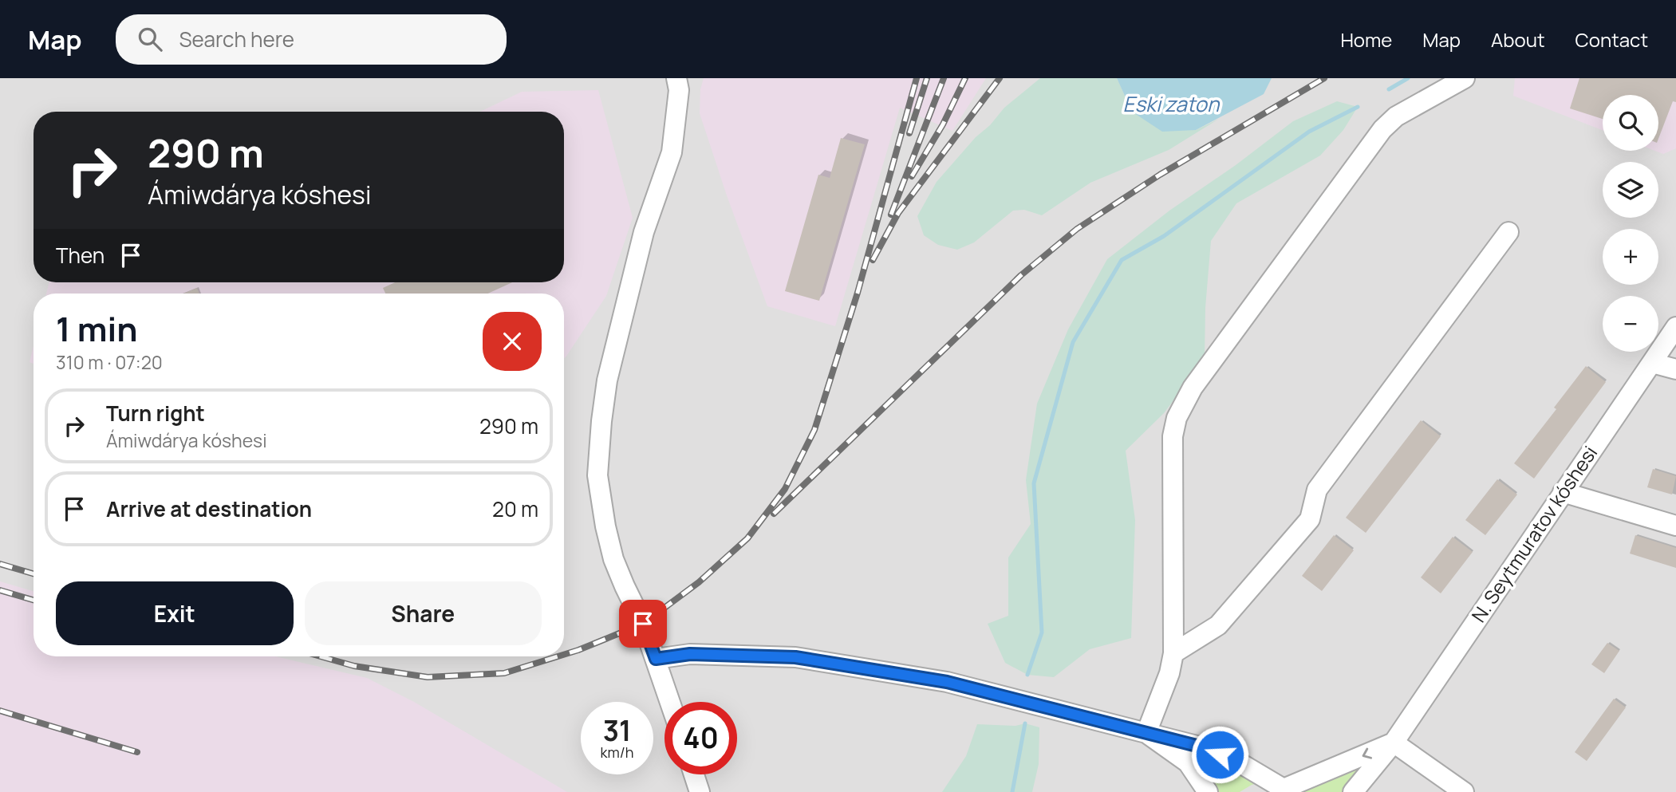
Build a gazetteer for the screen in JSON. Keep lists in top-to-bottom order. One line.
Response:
{"streets":{"street":["N. Seytmuratov kóshesi"]},"water":["Eski zaton"],"page":{"header":"Map","search":"Search here","nav":["Home","Map","About","Contact"],"map_buttons":["+","−"],"turn":["290 m","Ámiwdárya kóshesi"],"then":"Then","heading":["1 min","310 m · 07:20"],"list":[{"name":"Turn right","note":"Ámiwdárya kóshesi","value":"290 m"},{"name":"Arrive at destination","value":"20 m"}],"buttons":["Exit","Share"],"speed":"31 km/h","limit":"40"}}
